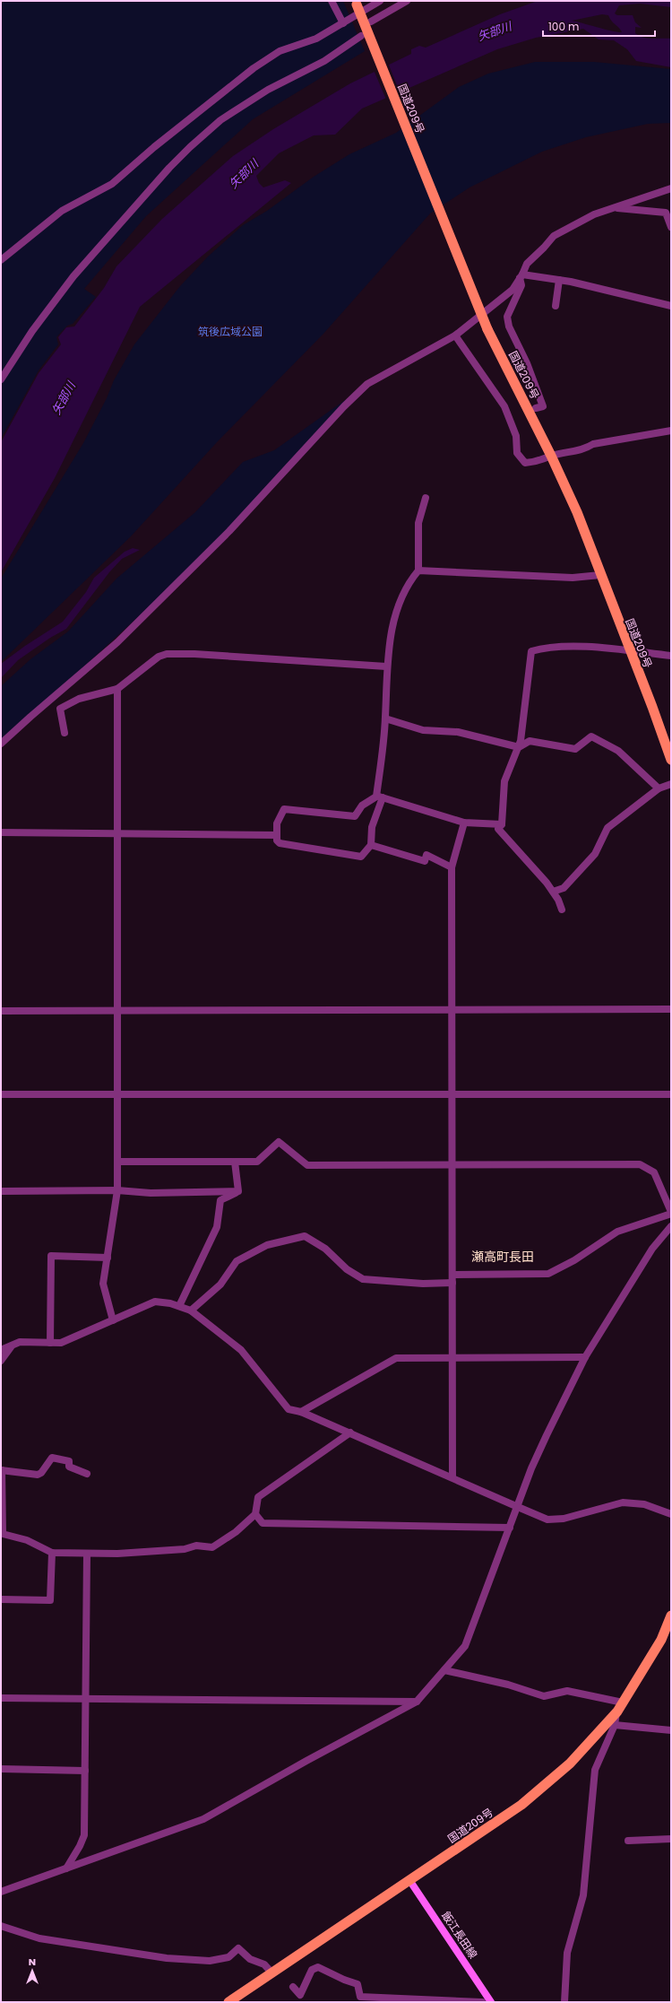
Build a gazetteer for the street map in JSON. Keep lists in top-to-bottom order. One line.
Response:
{"streets":{"highway":["国道209号"],"main road":["飯江長田線"]},"crossings":[["国道209号","飯江長田線"]],"districts":["瀬高町長田"],"water":["矢部川"],"parks":["筑後広域公園"],"scale_bar":"100 m","north":"top"}
